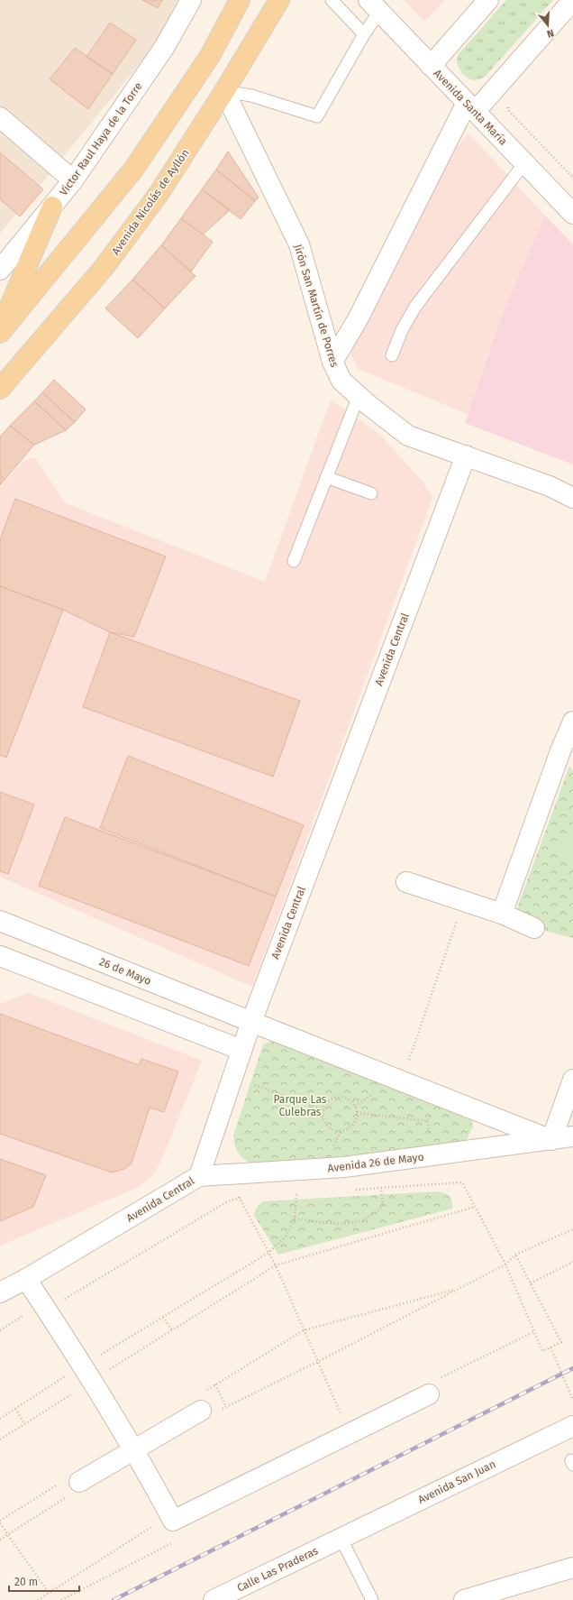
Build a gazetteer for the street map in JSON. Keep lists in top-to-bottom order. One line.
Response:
{"streets":{"main road":["Avenida Nicolás de Ayllón"],"street":["Avenida Santa María","Victor Raul Haya de la Torre","Jirón San Martín de Porres","Avenida Central","26 de Mayo","Avenida 26 de Mayo","Avenida San Juan","Calle Las Praderas"]},"crossings":[["Avenida Nicolás de Ayllón","Jirón San Martín de Porres"],["Jirón San Martín de Porres","Avenida Central"],["Avenida Central","26 de Mayo"],["Avenida Central","Avenida 26 de Mayo"],["Avenida San Juan","Calle Las Praderas"]],"parks":["Parque Las Culebras"],"scale_bar":"20 m","north":"bottom"}
